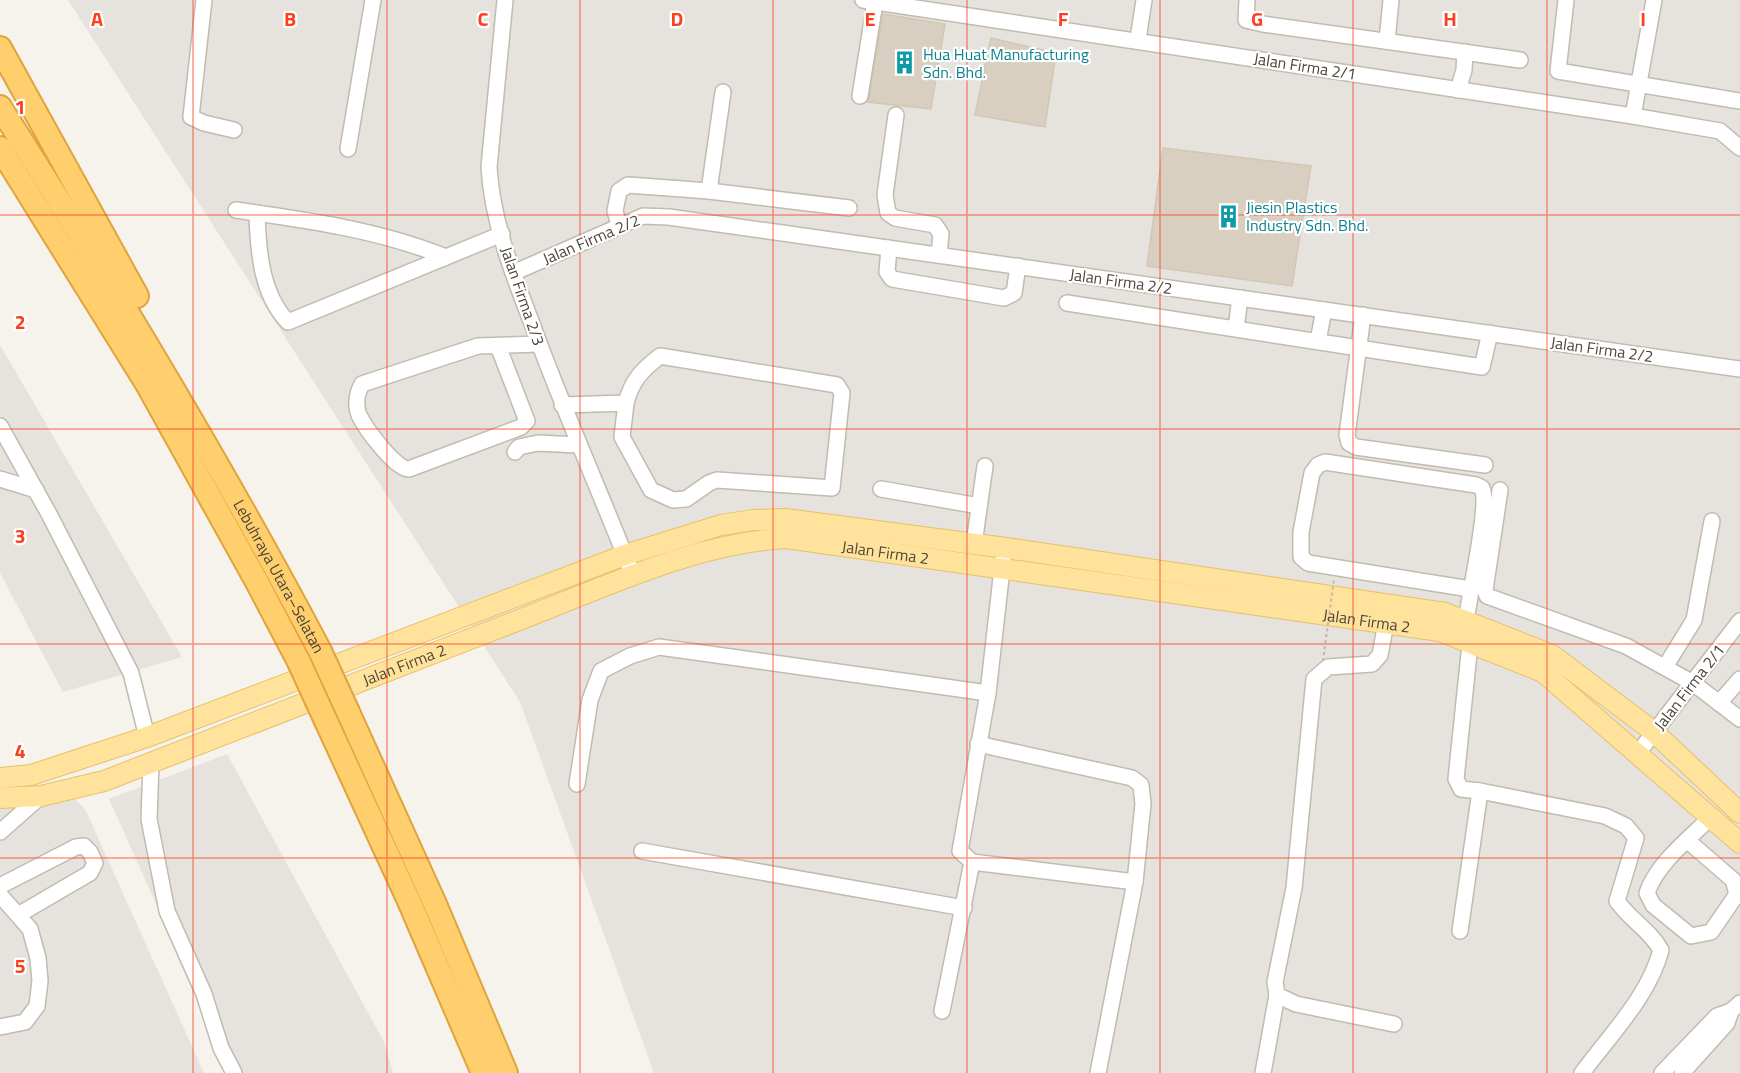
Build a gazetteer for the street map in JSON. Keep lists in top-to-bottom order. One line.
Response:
{"streets":{"highway":["Lebuhraya Utara–Selatan"],"main road":["Jalan Firma 2"],"street":["Jalan Firma 2/1","Jalan Firma 2/2","Jalan Firma 2/3"]},"crossings":[["Jalan Firma 2/1","Jalan Firma 2"],["Jalan Firma 2/2","Jalan Firma 2/3"],["Jalan Firma 2/3","Jalan Firma 2"]],"places":{"building":["Hua Huat Manufacturing Sdn. Bhd.","Jiesin Plastics Industry Sdn. Bhd."]},"grid":{"columns":["A","B","C","D","E","F","G","H","I"],"rows":["1","2","3","4","5"]}}
